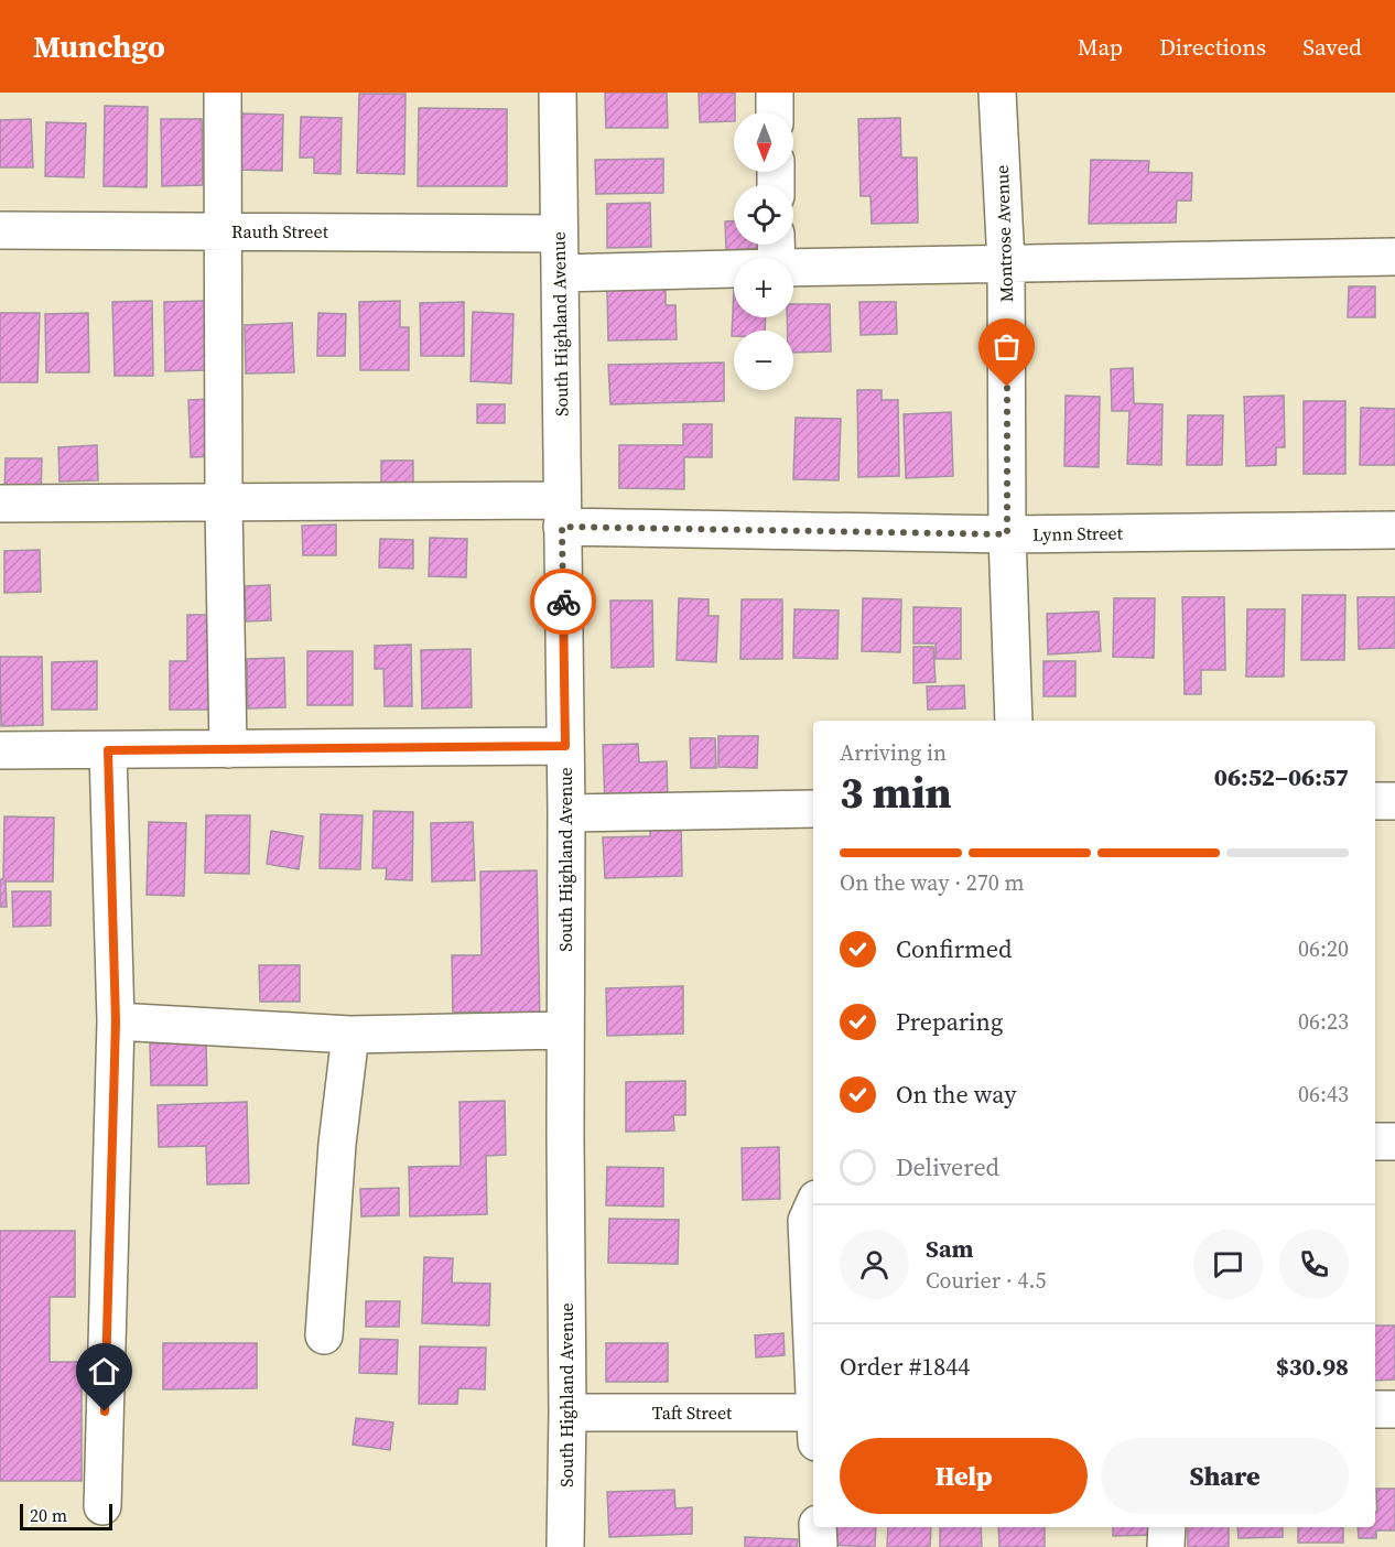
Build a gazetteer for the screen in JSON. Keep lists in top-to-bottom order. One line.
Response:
{"streets":{"street":["Rauth Street","Montrose Avenue","South Highland Avenue","Lynn Street","Taft Street"]},"crossings":[["Rauth Street","South Highland Avenue"],["Montrose Avenue","Lynn Street"],["South Highland Avenue","Lynn Street"],["South Highland Avenue","Taft Street"]],"scale_bar":"20 m","north":"bottom","page":{"header":"Munchgo","nav":["Map","Directions","Saved"],"map_buttons":["+","−"],"heading":["3 min","Arriving in","06:52–06:57"],"panel":["Sam","Courier · 4.5","Order #1844","$30.98"],"bar":"On the way · 270 m","list":[["Confirmed","06:20"],["Preparing","06:23"],["On the way","06:43"],"Delivered"],"buttons":["Help","Share"],"scale":"20 m"}}
